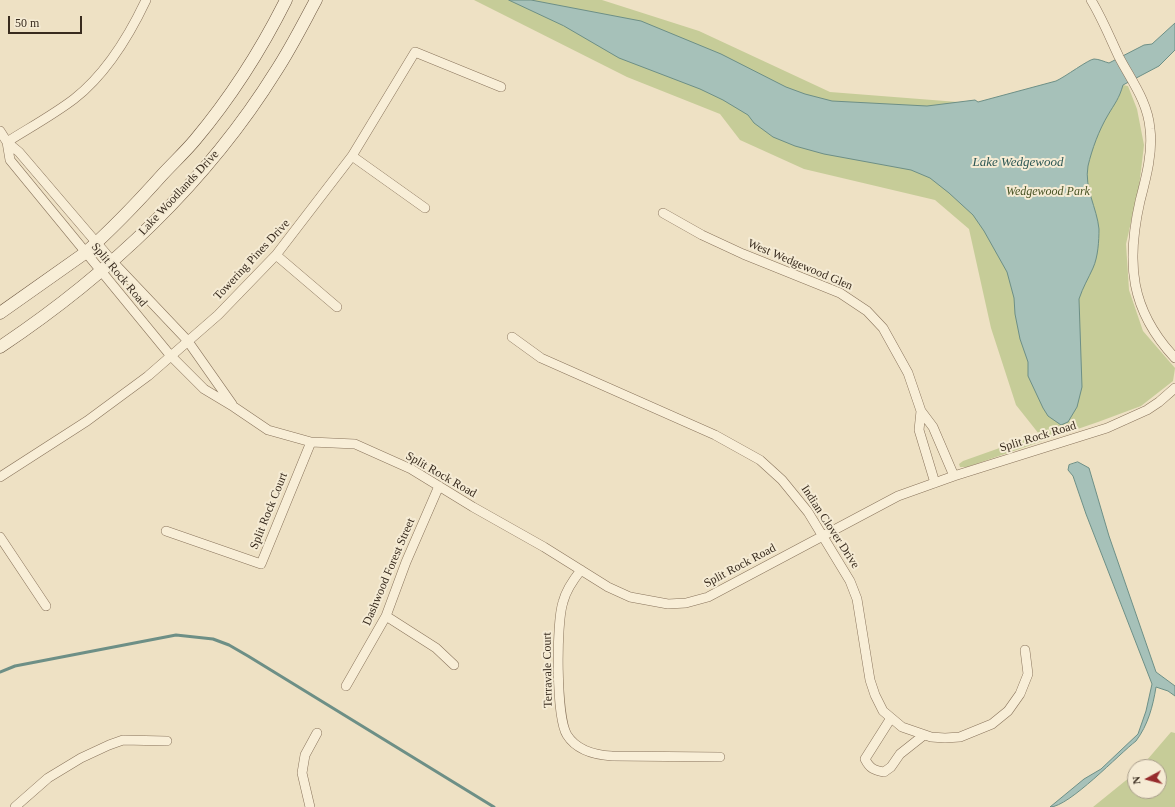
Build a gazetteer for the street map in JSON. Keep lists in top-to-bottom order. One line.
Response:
{"streets":{"main road":["Lake Woodlands Drive"],"street":["Towering Pines Drive","West Wedgewood Glen","Split Rock Road","Split Rock Court","Indian Clover Drive","Dashwood Forest Street","Terravale Court"]},"crossings":[["Lake Woodlands Drive","Split Rock Road"],["Towering Pines Drive","Split Rock Road"],["West Wedgewood Glen","Split Rock Road"],["Split Rock Road","Split Rock Court"],["Split Rock Road","Indian Clover Drive"],["Split Rock Road","Dashwood Forest Street"],["Split Rock Road","Terravale Court"]],"water":["Lake Wedgewood"],"parks":["Wedgewood Park"],"scale_bar":"50 m","north":"left"}
